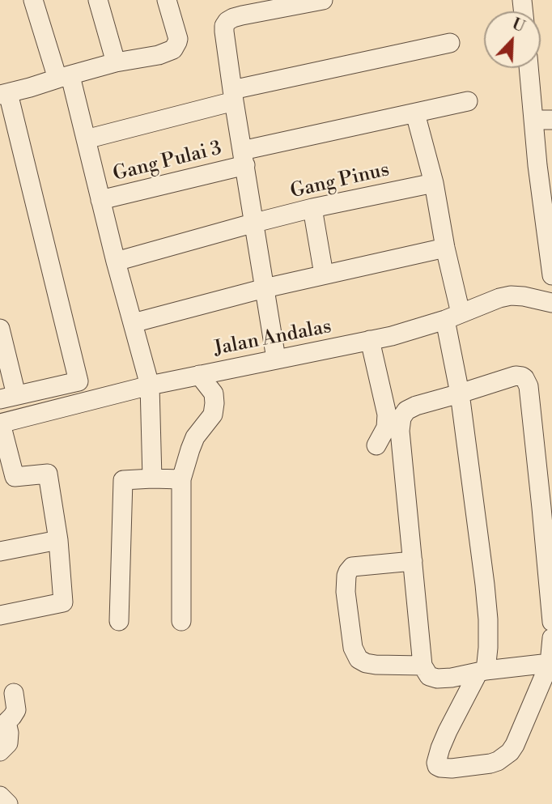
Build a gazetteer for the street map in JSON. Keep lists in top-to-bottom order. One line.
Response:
{"streets":{"street":["Gang Pulai 3","Gang Pinus","Jalan Andalas"]},"north":"top right"}
